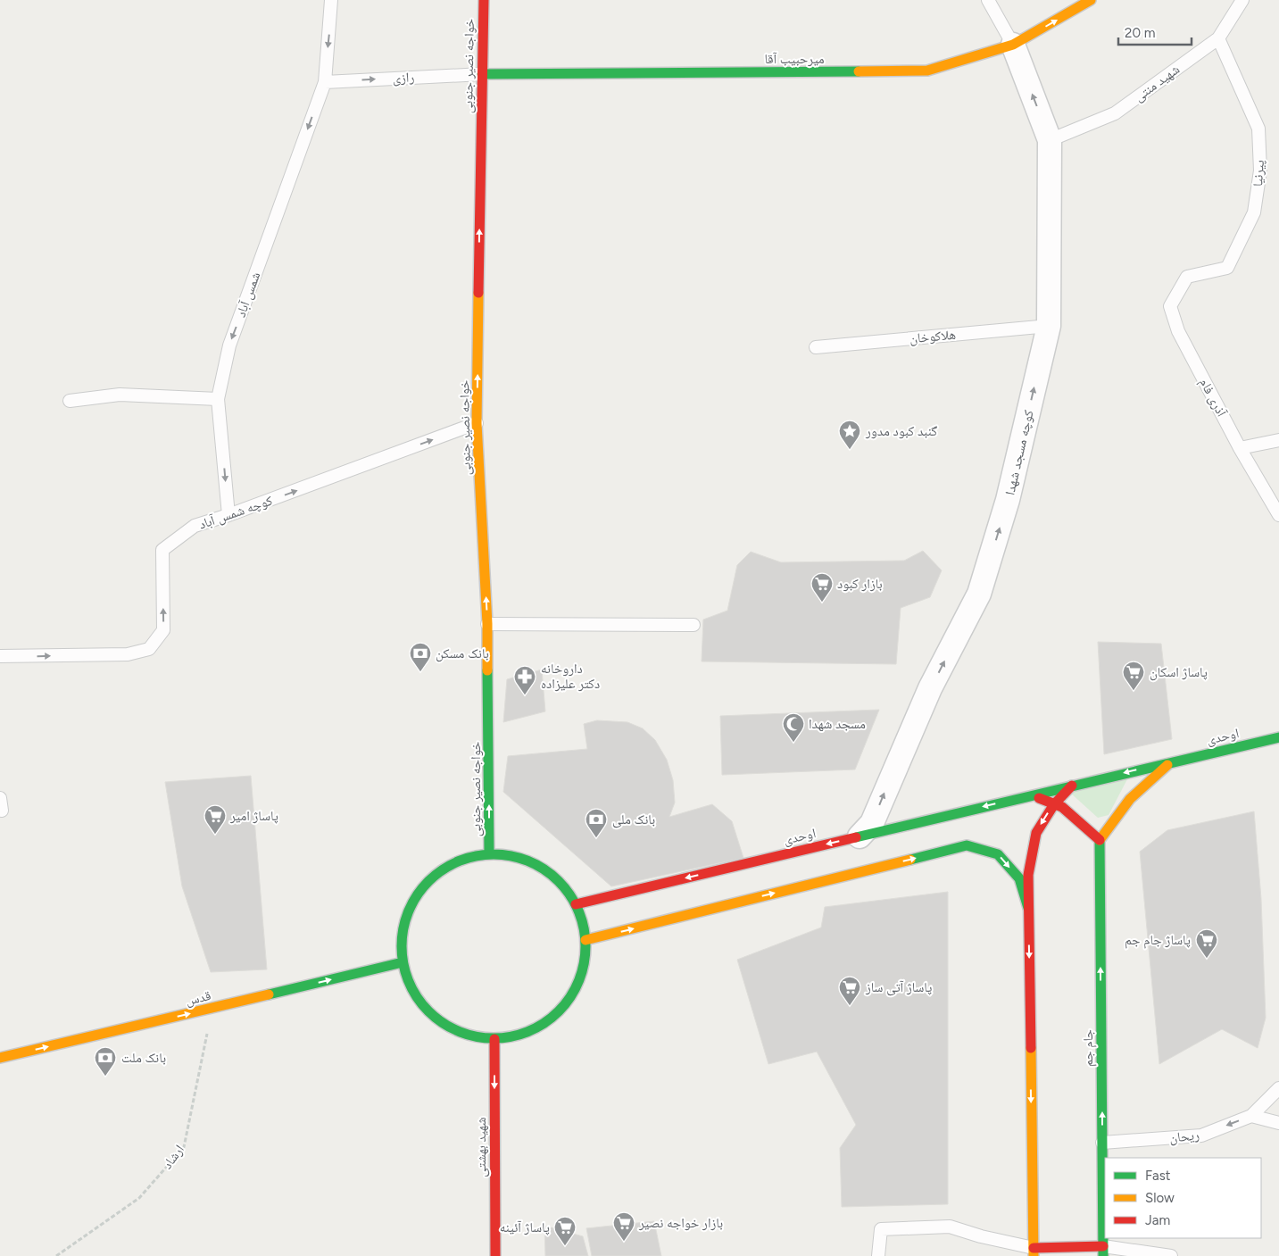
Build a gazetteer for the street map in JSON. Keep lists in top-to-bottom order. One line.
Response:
{"streets":{"street":["میرحبیب آقا","خواجه نصیر جنوبی","کوچه مسجد شهدا","اوحدی","قدس","جام جم","شهید بهشتی"],"lane":["رازی","شهید منتی","پیرنیا","شمس آباد","هلاکوخان","آذری فام","کوچه شمس آباد","ریحان"],"path":["ارشاد"]},"crossings":[["میرحبیب آقا","خواجه نصیر جنوبی"],["میرحبیب آقا","رازی"],["میرحبیب آقا","کوچه مسجد شهدا"],["خواجه نصیر جنوبی","رازی"],["خواجه نصیر جنوبی","کوچه شمس آباد"],["رازی","شمس آباد"],["شهید منتی","پیرنیا"],["شهید منتی","کوچه مسجد شهدا"],["پیرنیا","آذری فام"],["شمس آباد","کوچه شمس آباد"],["هلاکوخان","کوچه مسجد شهدا"],["کوچه مسجد شهدا","اوحدی"],["اوحدی","جام جم"],["قدس","ارشاد"],["جام جم","ریحان"]],"one_way":["خواجه نصیر جنوبی","رازی","شمس آباد","کوچه مسجد شهدا","کوچه شمس آباد","اوحدی","قدس","ریحان","شهید بهشتی"],"places":{"place":["گنبد کبود مدور"],"supermarket":["بازار کبود","پاساژ اسکان","پاساژ امیر","پاساژ جام جم","پاساژ آتی ساز","بازار خواجه نصیر","پاساژ آئینه"],"bank":["بانک مسکن","بانک ملی","بانک ملت"],"pharmacy":["داروخانه دکتر علیزاده"],"mosque":["مسجد شهدا"]},"legend":["Fast","Slow","Jam"],"scale_bar":"20 m"}
